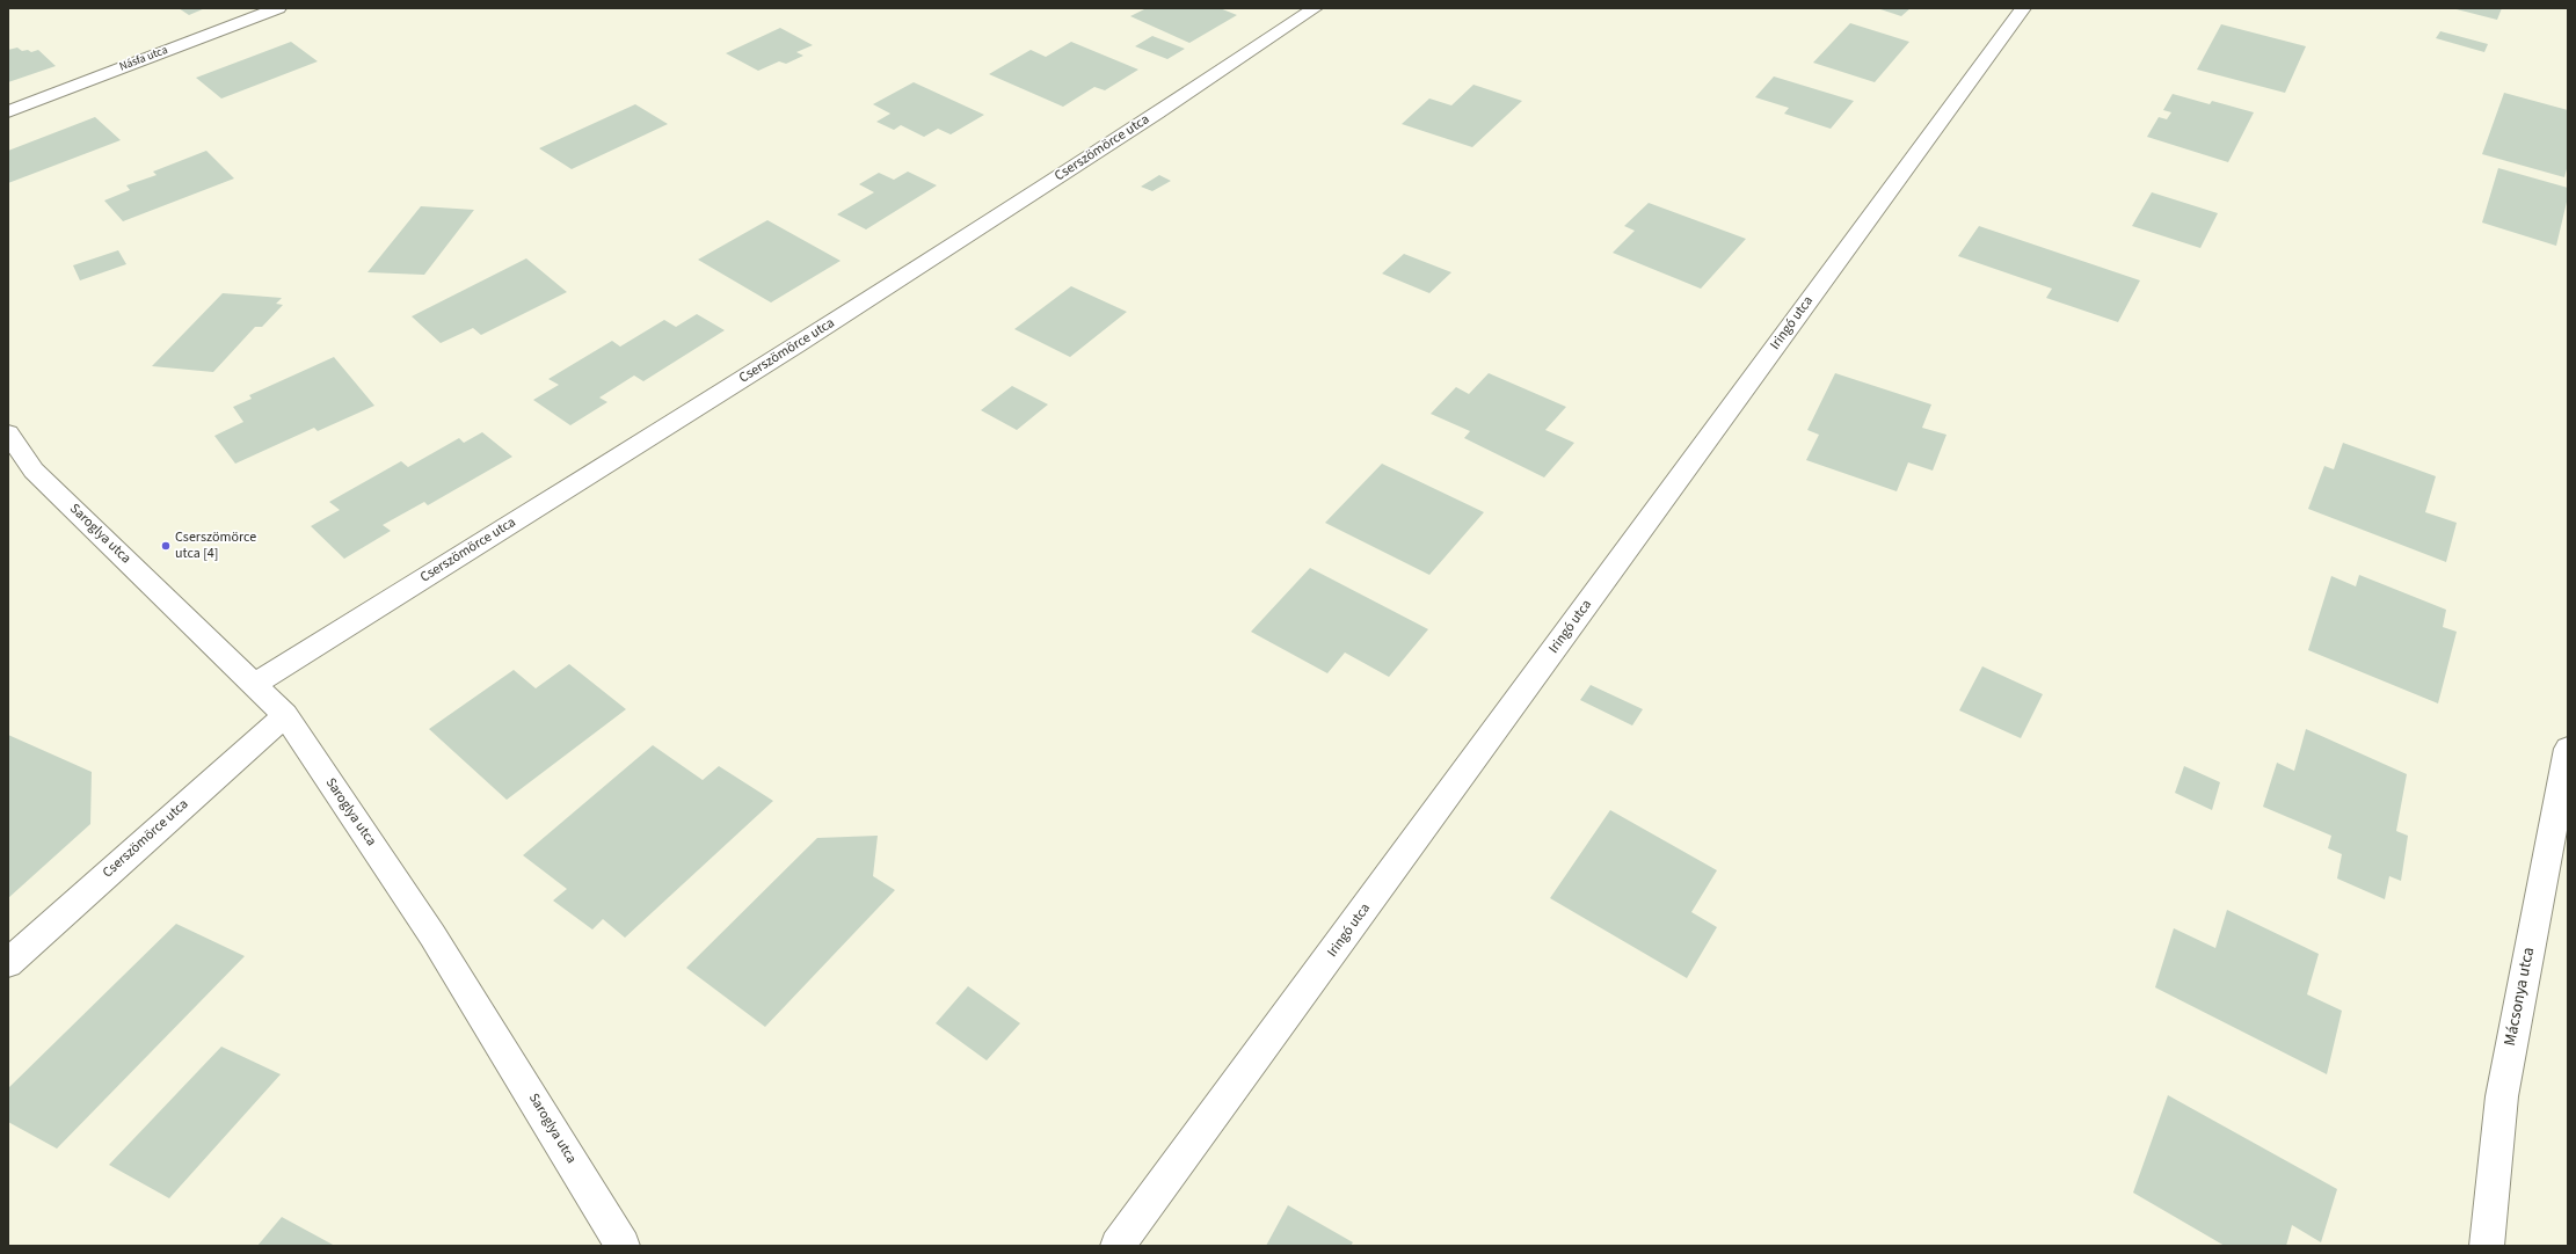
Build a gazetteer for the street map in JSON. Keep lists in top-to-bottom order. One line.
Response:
{"streets":{"street":["Násfa utca","Cserszömörce utca","Iringó utca","Saroglya utca","Mácsonya utca"]},"crossings":[["Cserszömörce utca","Saroglya utca"]],"places":["Cserszömörce utca [4]"]}
